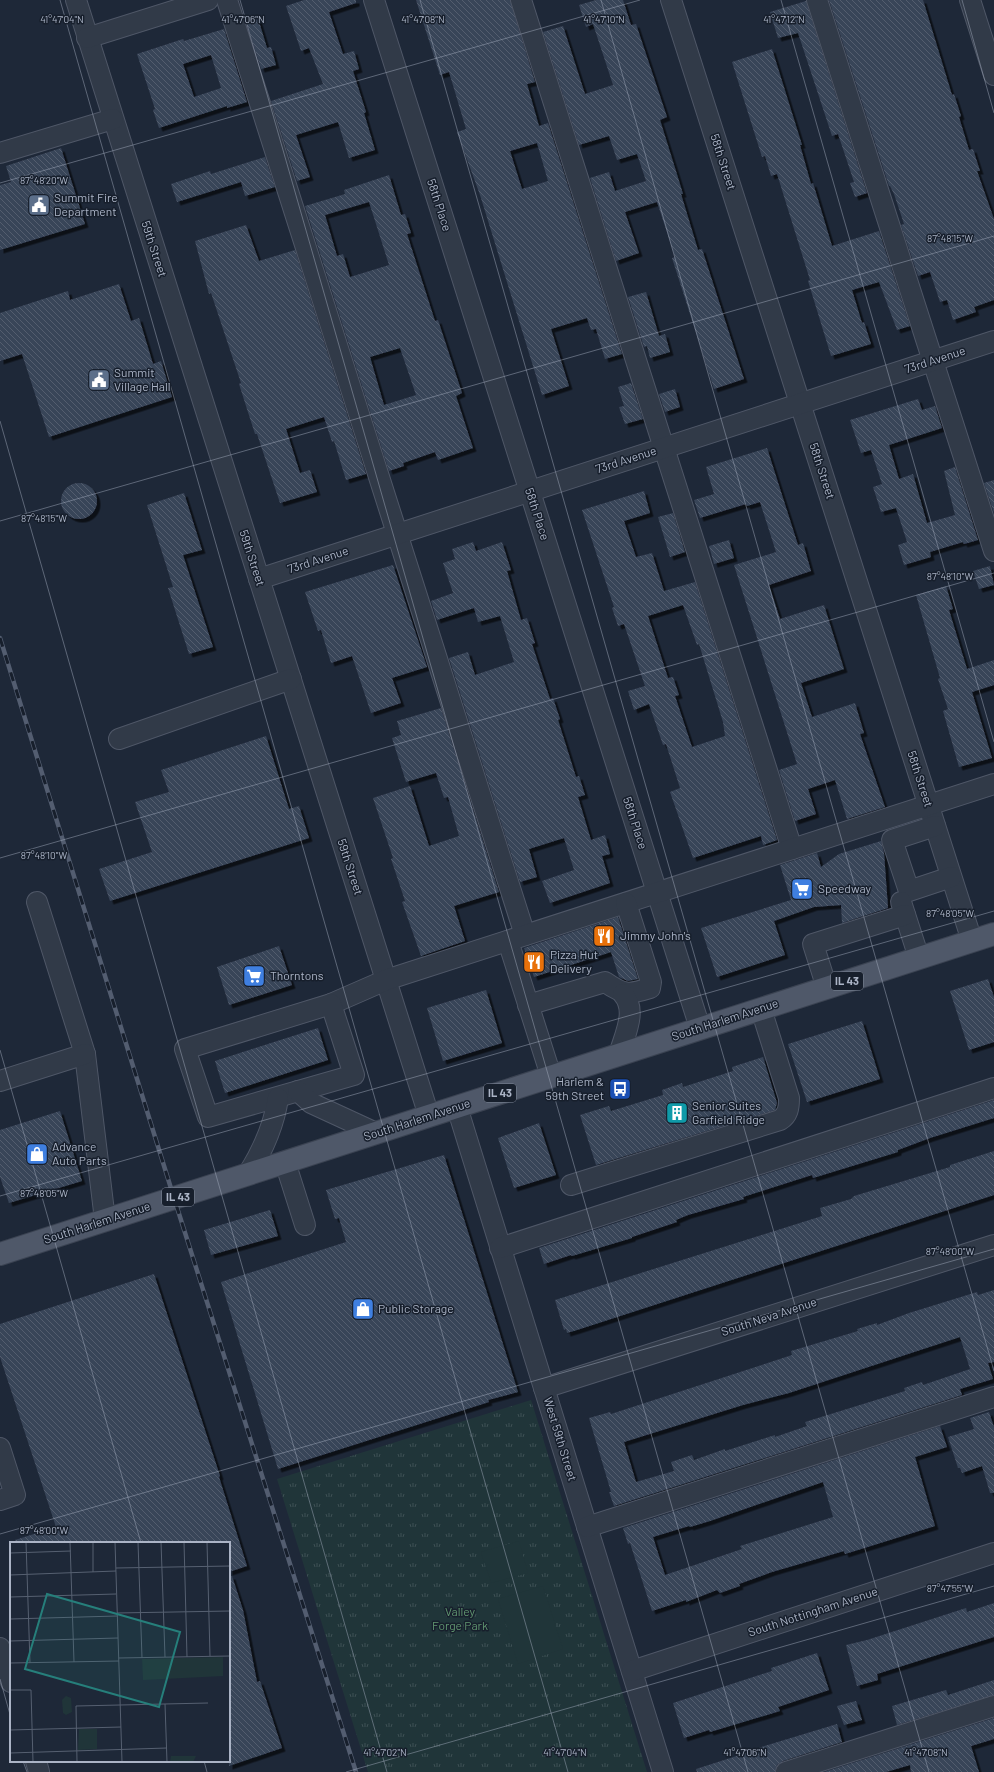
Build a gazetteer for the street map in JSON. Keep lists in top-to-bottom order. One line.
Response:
{"streets":{"main road":["IL 43","South Harlem Avenue"],"street":["58th Street","58th Place","59th Street","73rd Avenue","South Neva Avenue","West 59th Street","South Nottingham Avenue"]},"crossings":[["58th Street","73rd Avenue"],["58th Street","South Harlem Avenue"],["58th Place","73rd Avenue"],["58th Place","South Harlem Avenue"],["59th Street","73rd Avenue"],["59th Street","South Harlem Avenue"],["South Harlem Avenue","West 59th Street"],["South Neva Avenue","West 59th Street"],["West 59th Street","South Nottingham Avenue"]],"parks":["Valley Forge Park"],"places":{"public building":["Summit Fire Department","Summit Village Hall"],"supermarket":["Speedway","Thorntons"],"restaurant":["Jimmy John's","Pizza Hut Delivery"],"bus stop":["Harlem & 59th Street"],"building":["Senior Suites Garfield Ridge"],"shop":["Advance Auto Parts","Public Storage"]},"coordinates":["41°47'04\"N","41°47'06\"N","41°47'08\"N","41°47'10\"N","41°47'12\"N","87°48'20\"W","87°48'15\"W","87°48'10\"W","87°48'05\"W","87°48'00\"W","87°47'55\"W","41°47'02\"N"]}
